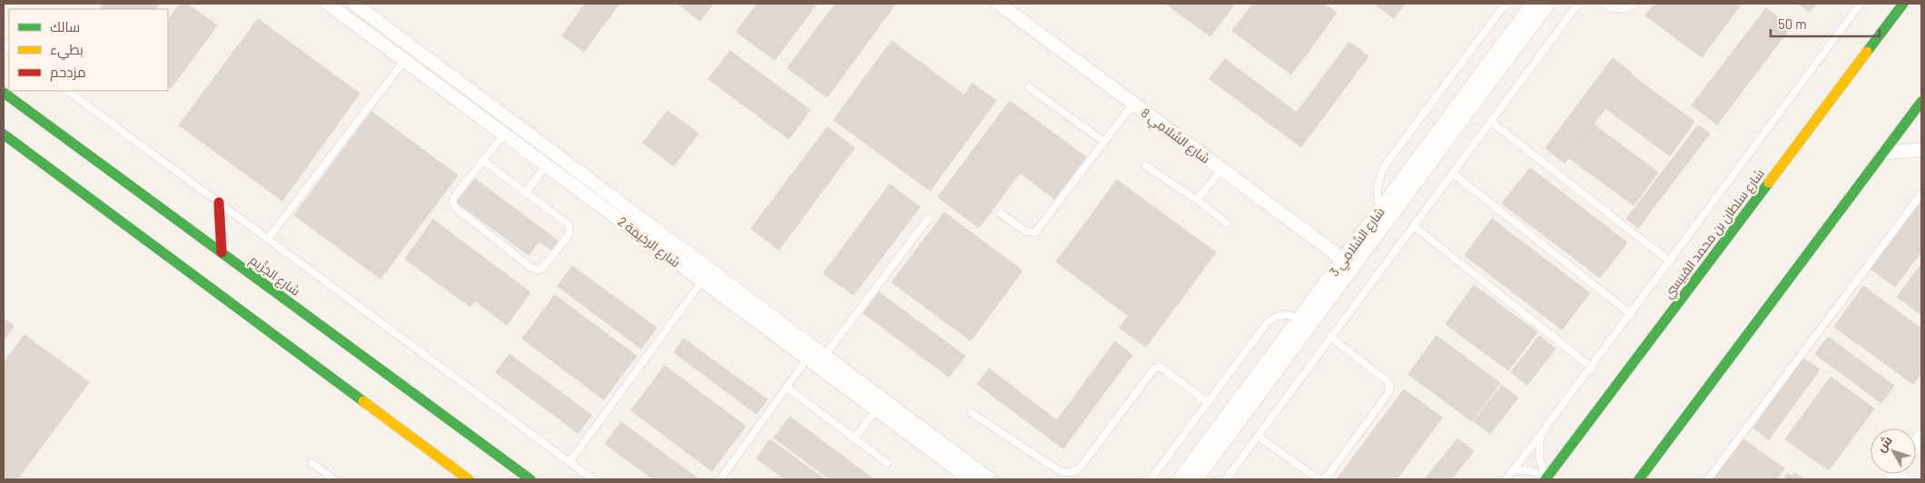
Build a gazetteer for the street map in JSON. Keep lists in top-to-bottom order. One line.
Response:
{"streets":{"street":["شارع السَّلامِي 8","شارع سلطان بن محمد القبيسي","شارع الرخيمَة 2","شارع السَّلامِي 3","شارع الجَزِّيم"]},"crossings":[["شارع السَّلامِي 8","شارع السَّلامِي 3"]],"legend":["سالك","بطيء","مزدحم"],"scale_bar":"50 m","north":"top left"}
